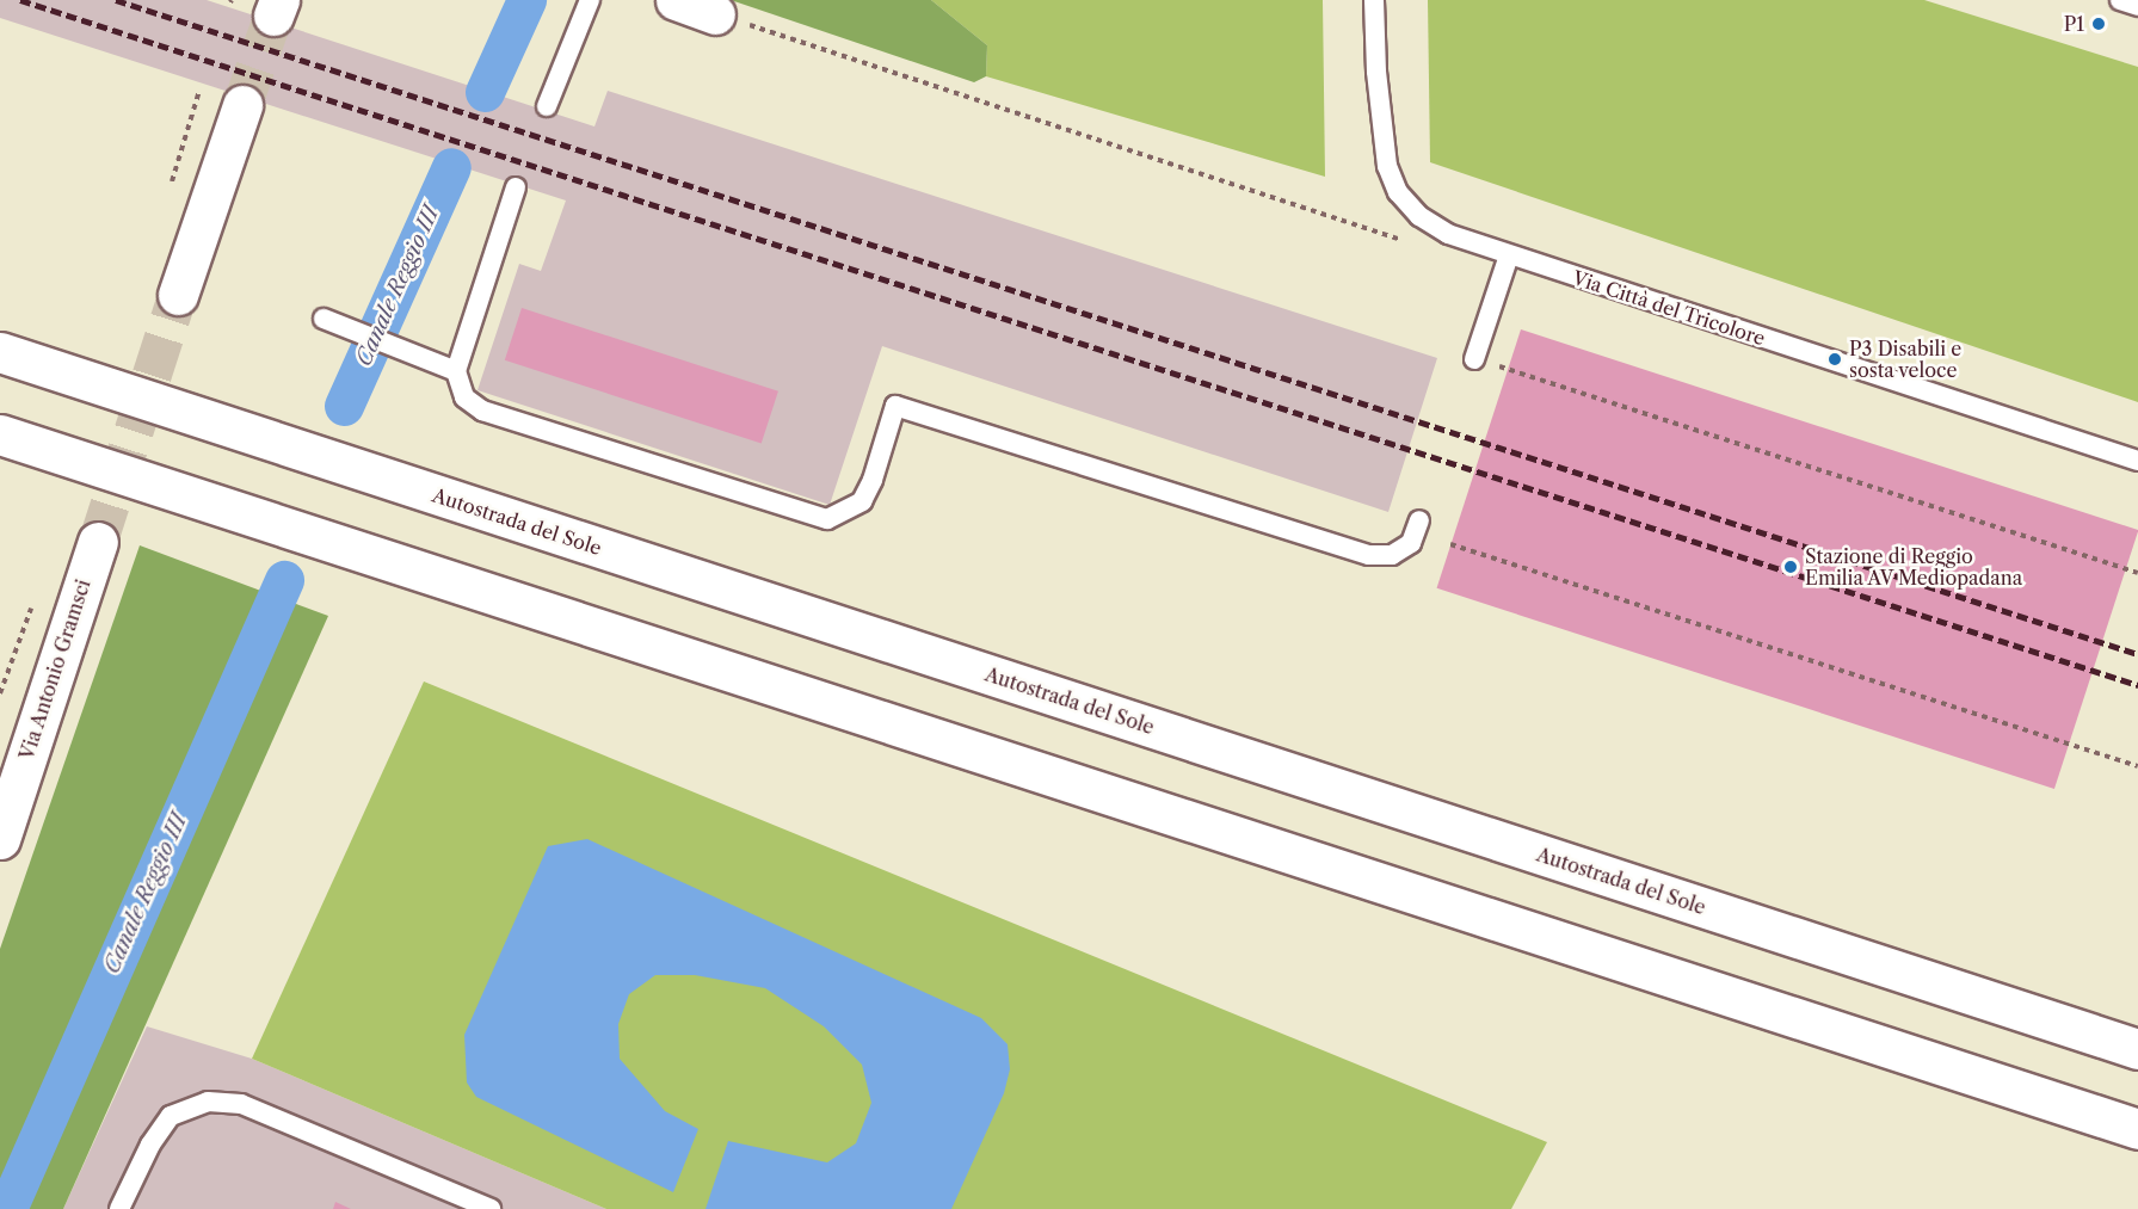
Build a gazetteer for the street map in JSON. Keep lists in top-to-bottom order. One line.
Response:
{"streets":{"main road":["Autostrada del Sole","Via Antonio Gramsci"],"lane":["Via Città del Tricolore"]},"water":["Canale Reggio III"],"places":["P1","P3 Disabili e sosta veloce","Stazione di Reggio Emilia AV Mediopadana"]}
